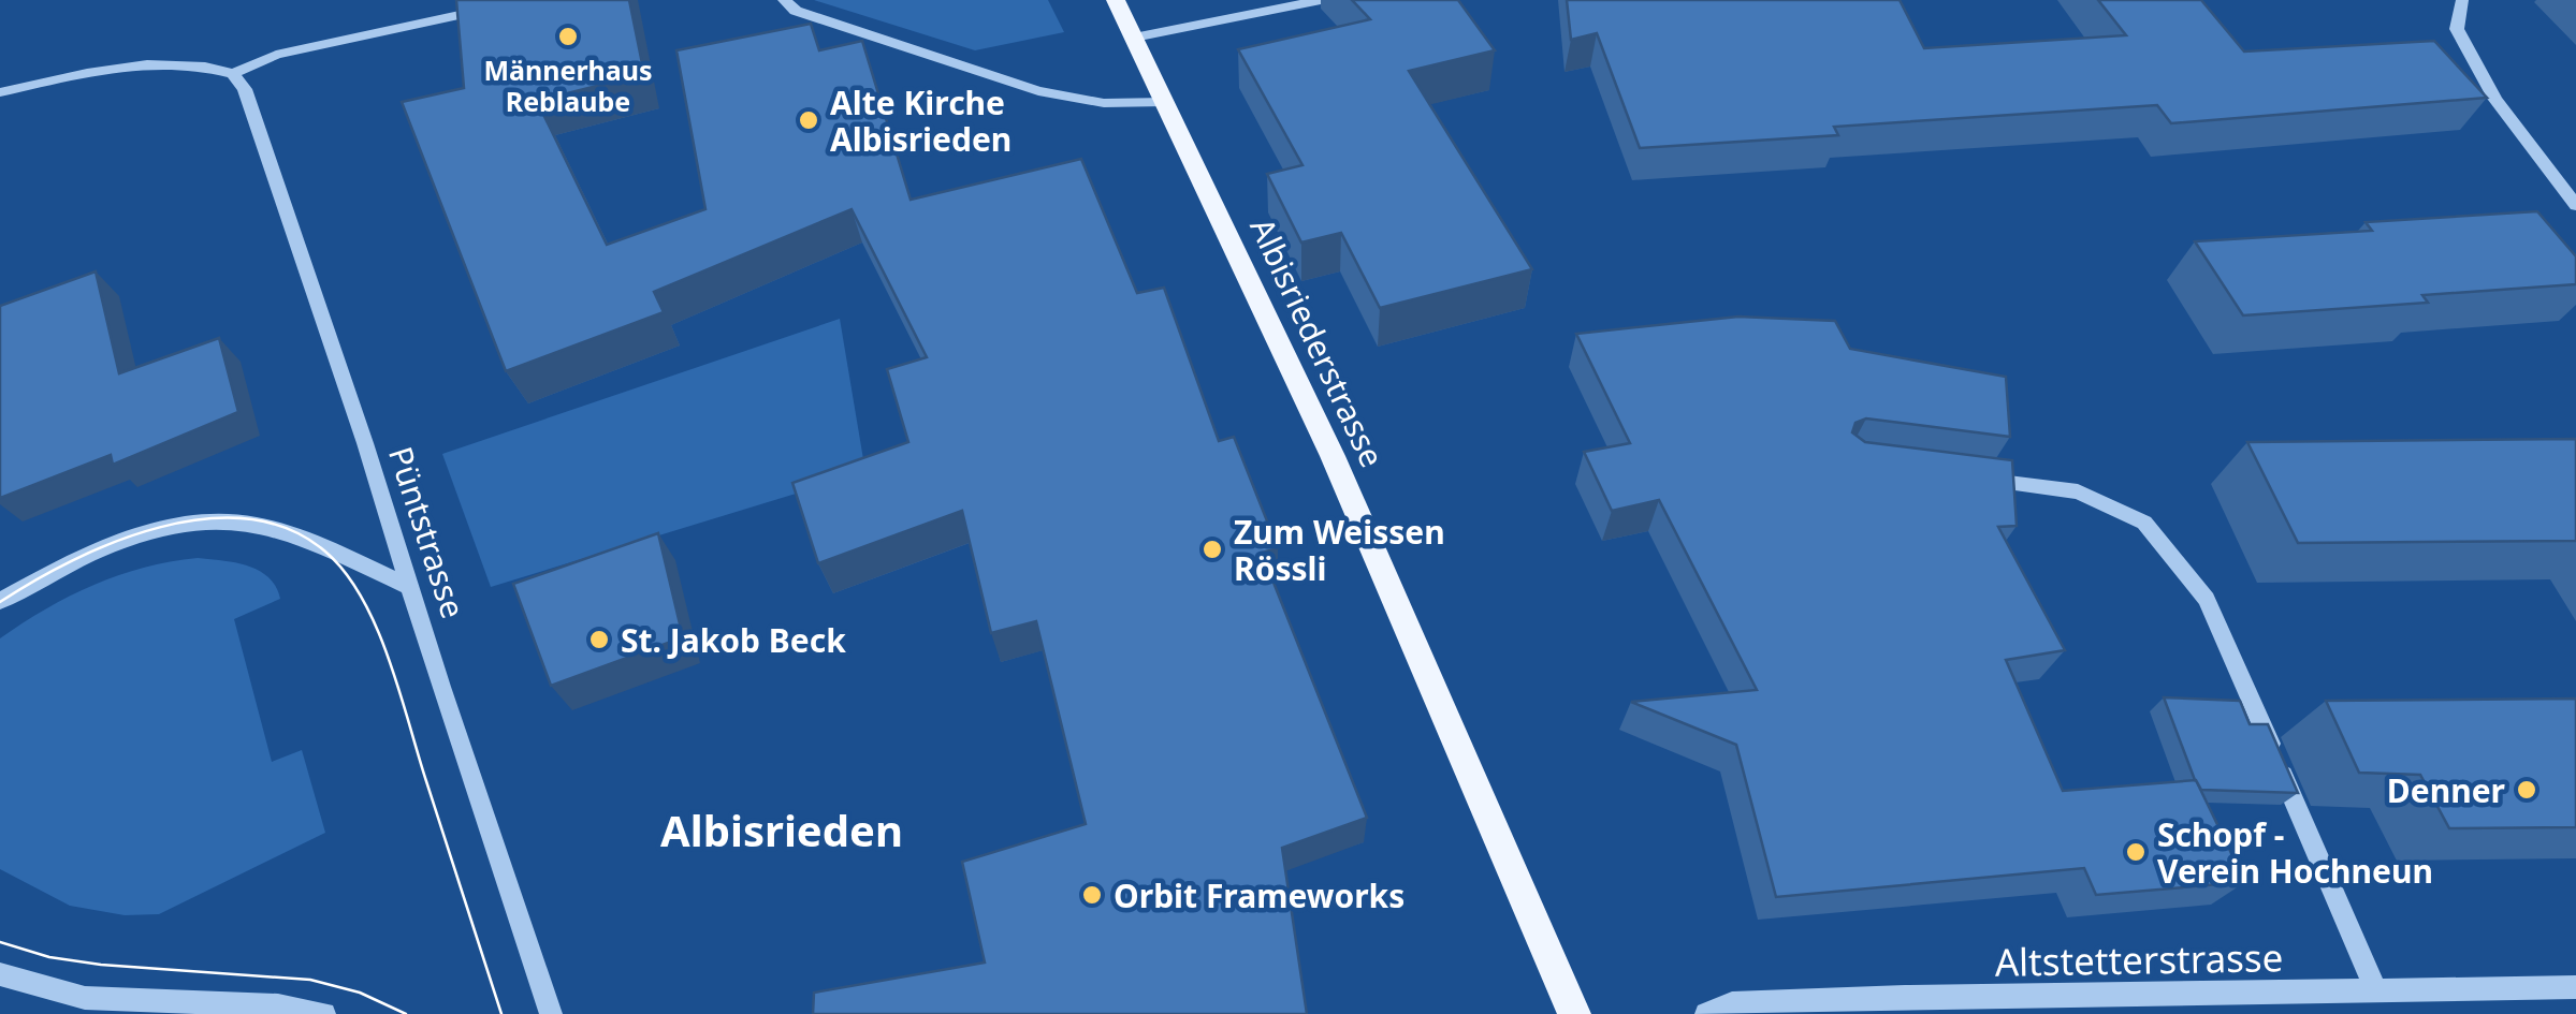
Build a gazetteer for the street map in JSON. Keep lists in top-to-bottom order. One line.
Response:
{"streets":{"main road":["Albisriederstrasse"],"street":["Püntstrasse","Altstetterstrasse"]},"districts":["Albisrieden"],"places":["Männerhaus Reblaube","Alte Kirche Albisrieden","Zum Weissen Rössli","St. Jakob Beck","Denner","Schopf - Verein Hochneun","Orbit Frameworks"]}
